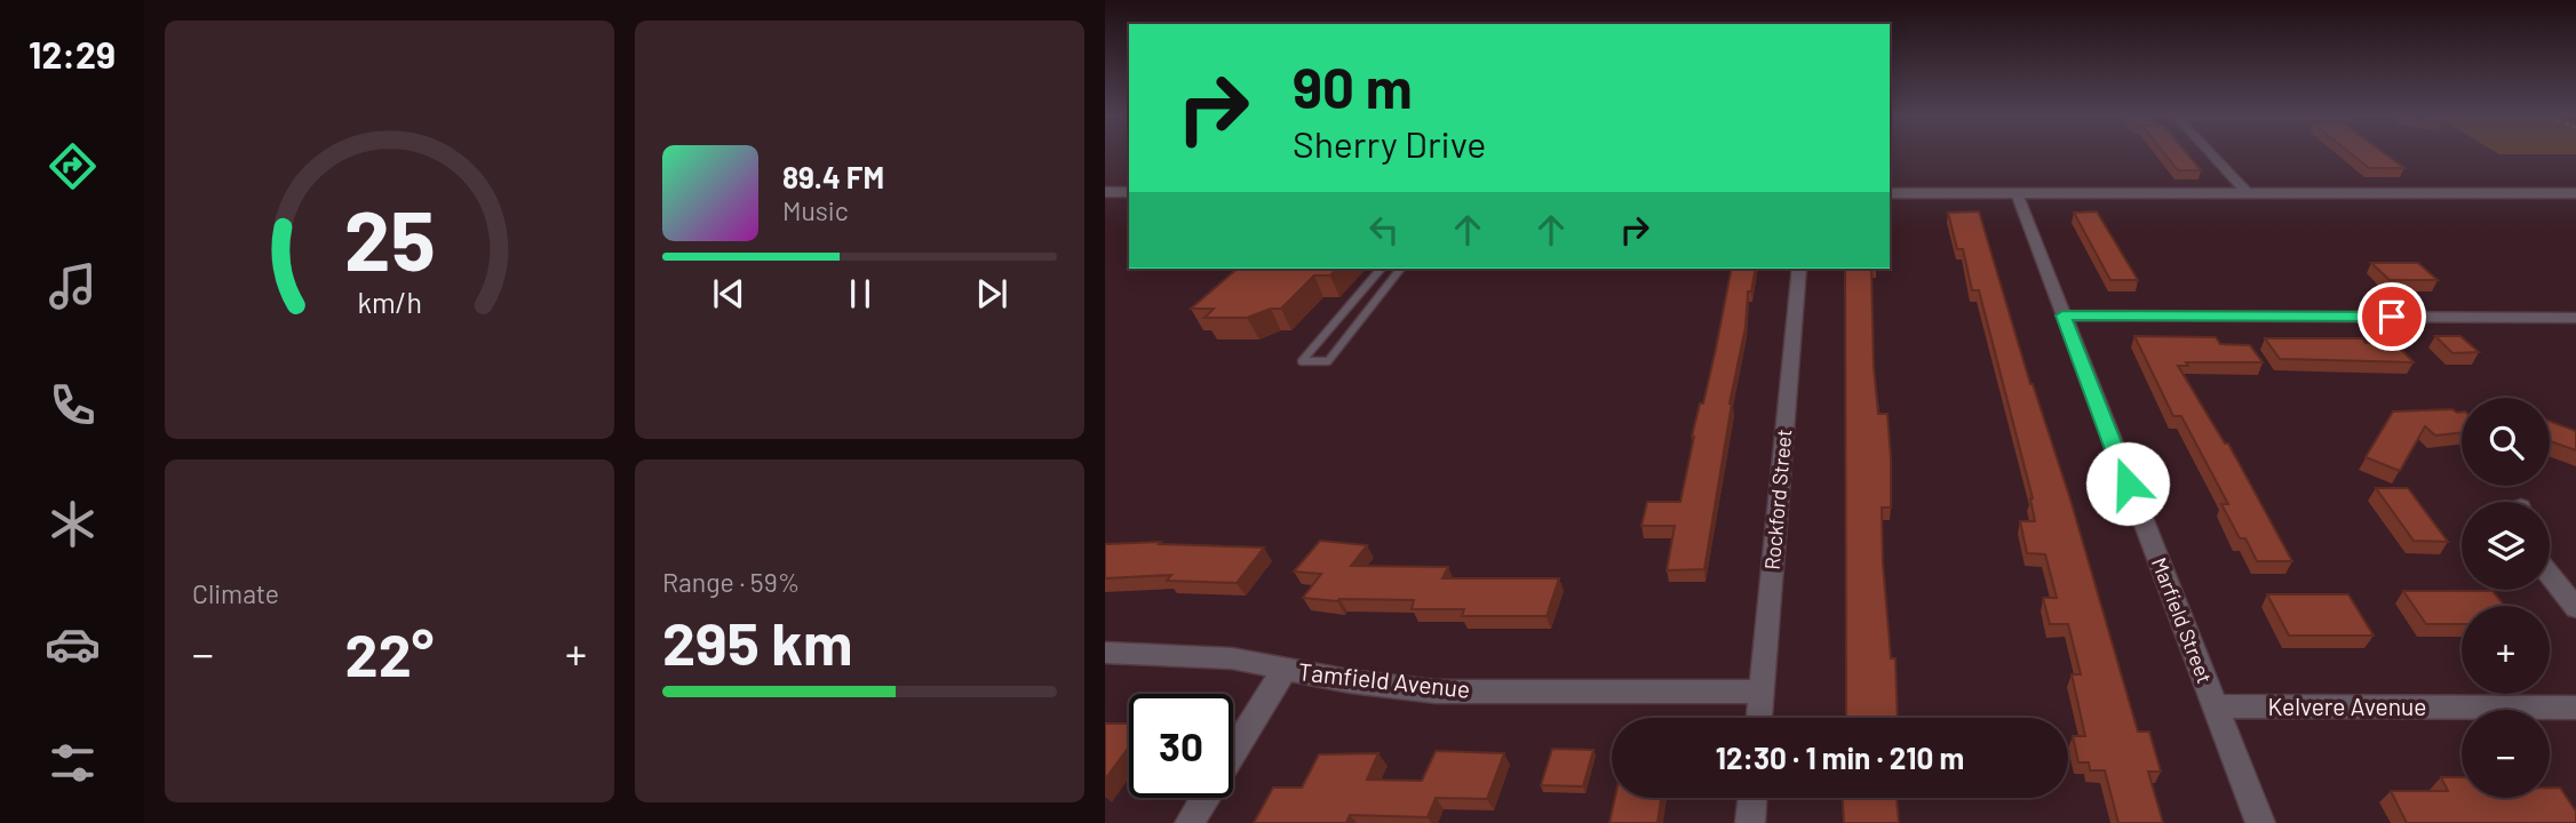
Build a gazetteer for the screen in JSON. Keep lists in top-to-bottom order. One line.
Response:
{"streets":{"street":["Rockford Street","Marfield Street","Tamfield Avenue","Kelvere Avenue"]},"crossings":[["Rockford Street","Tamfield Avenue"],["Marfield Street","Kelvere Avenue"]],"page":{"tabs":"12:29","turn":["90 m","Sherry Drive"],"song":["89.4 FM","Music"],"map_buttons":["+","−"],"tile":["Climate",["Range · 59%","295 km"]],"heat":["−","22°","+"],"limit":"30","trip":"12:30 · 1 min · 210 m","gauge":["25","km/h"]}}
